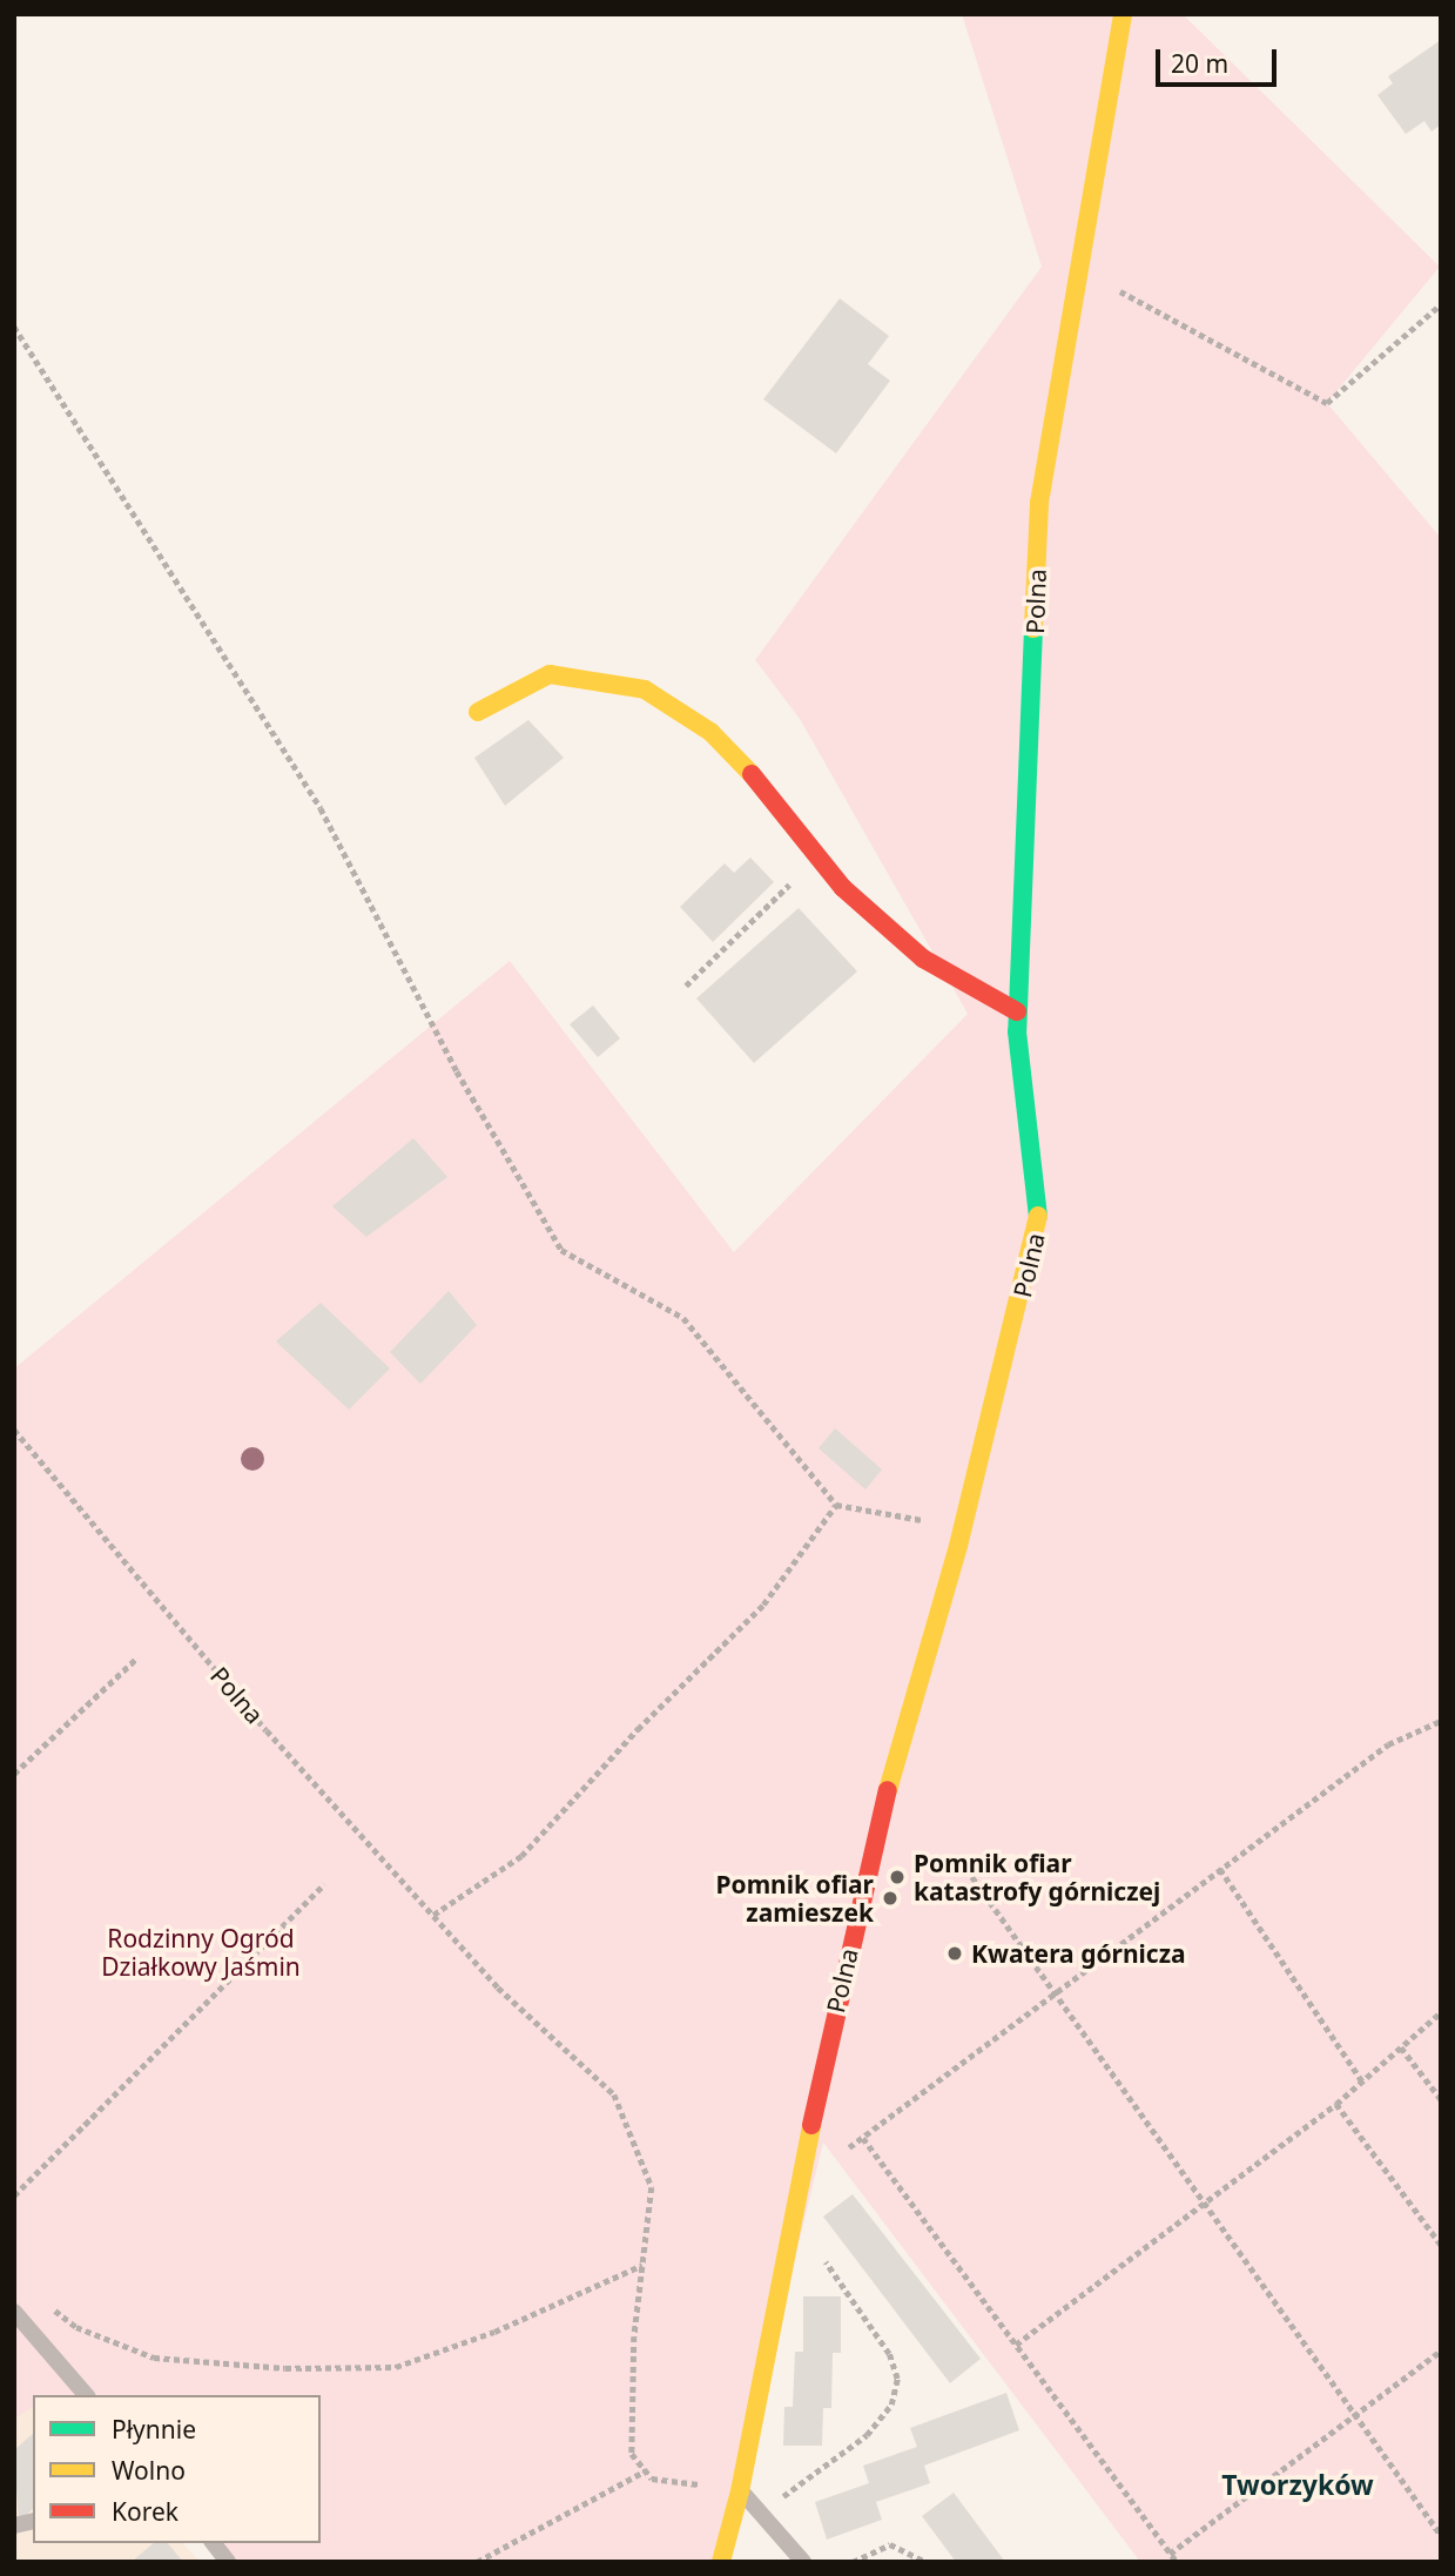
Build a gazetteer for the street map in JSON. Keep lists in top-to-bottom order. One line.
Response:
{"streets":{"street":["Polna"]},"districts":["Tworzyków"],"parks":["Rodzinny Ogród Działkowy Jaśmin"],"places":["Pomnik ofiar katastrofy górniczej","Pomnik ofiar zamieszek","Kwatera górnicza"],"legend":["Płynnie","Wolno","Korek"],"scale_bar":"20 m"}
